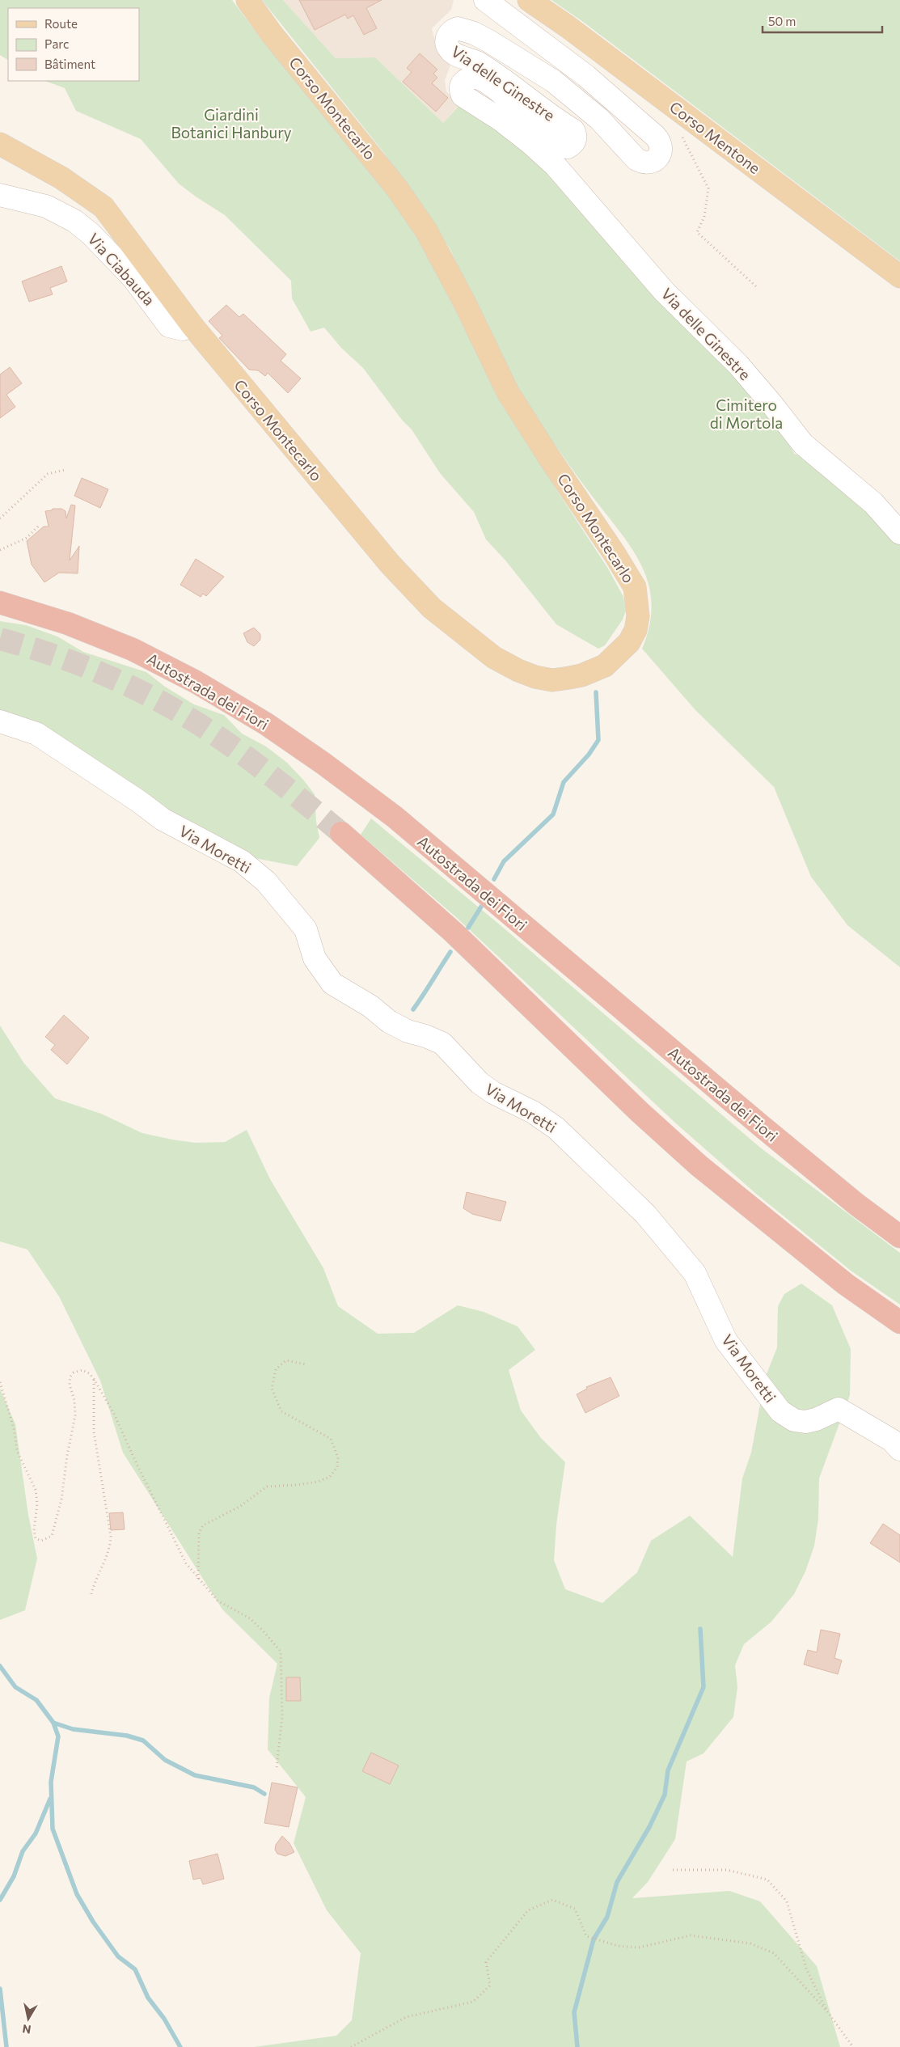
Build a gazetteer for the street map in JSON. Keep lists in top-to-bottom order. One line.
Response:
{"streets":{"highway":["Autostrada dei Fiori"],"main road":["Corso Montecarlo","Corso Mentone"],"street":["Via delle Ginestre","Via Ciabauda","Via Moretti"]},"crossings":[["Corso Montecarlo","Via Ciabauda"]],"parks":["Giardini Botanici Hanbury","Cimitero di Mortola"],"legend":["Route","Parc","Bâtiment"],"scale_bar":"50 m","north":"bottom"}
